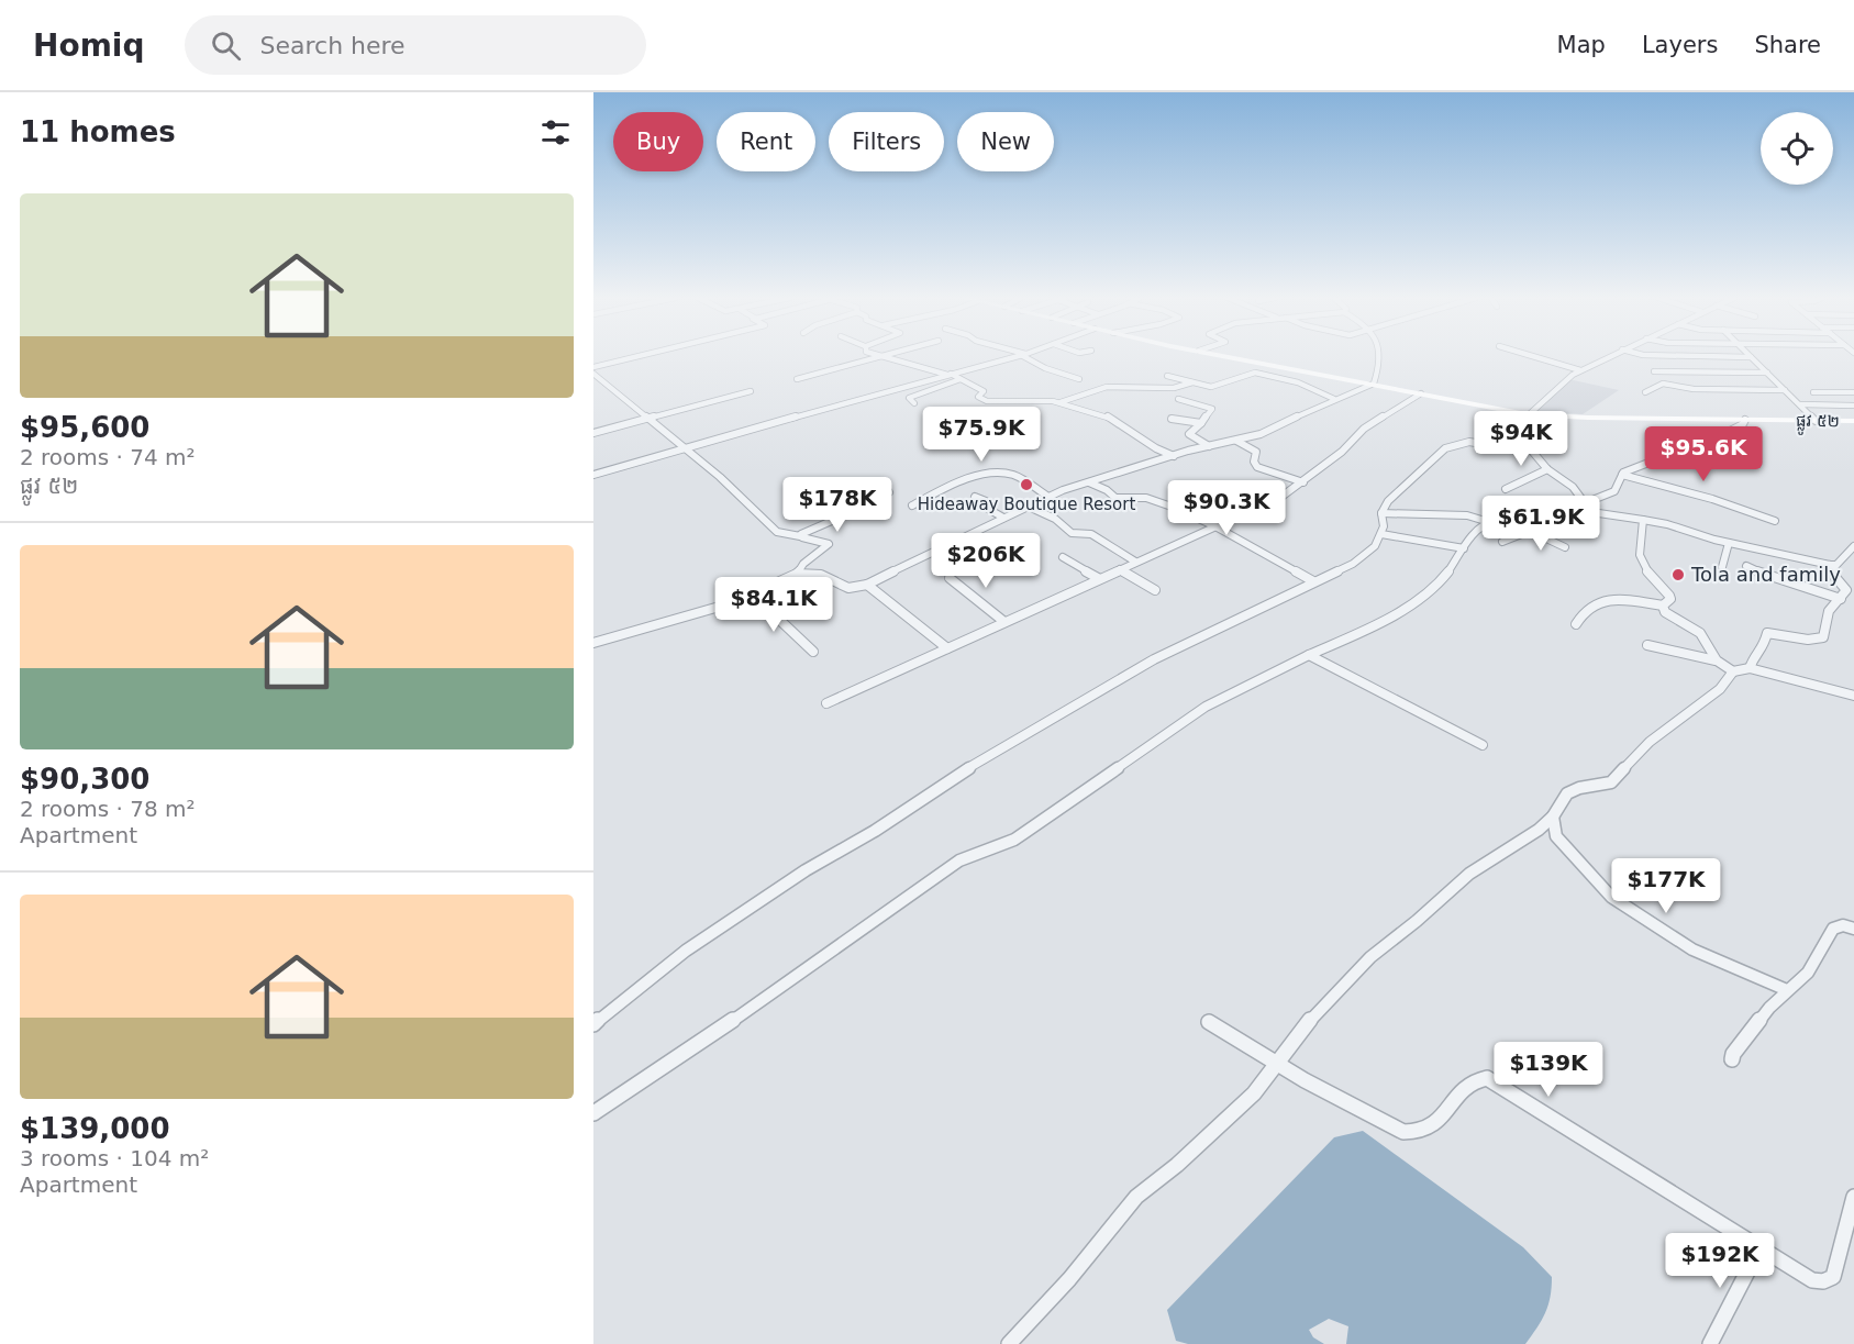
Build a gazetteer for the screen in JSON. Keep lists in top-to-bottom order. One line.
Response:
{"streets":{"street":["ផ្លូវ ៥២"]},"places":["Hideaway Boutique Resort","Tola and family"],"page":{"header":"Homiq","search":"Search here","nav":["Map","Layers","Share"],"heading":"11 homes","chip":["Buy","Rent","Filters","New"],"list":[{"name":"$95,600","note":"2 rooms · 74 m² · ផ្លូវ ៥២"},{"name":"$90,300","note":"2 rooms · 78 m² · Apartment"},{"name":"$139,000","note":"3 rooms · 104 m² · Apartment"}],"price":["$75.9K","$94K","$95.6K","$178K","$90.3K","$61.9K","$206K","$84.1K","$177K","$139K","$192K"]}}
